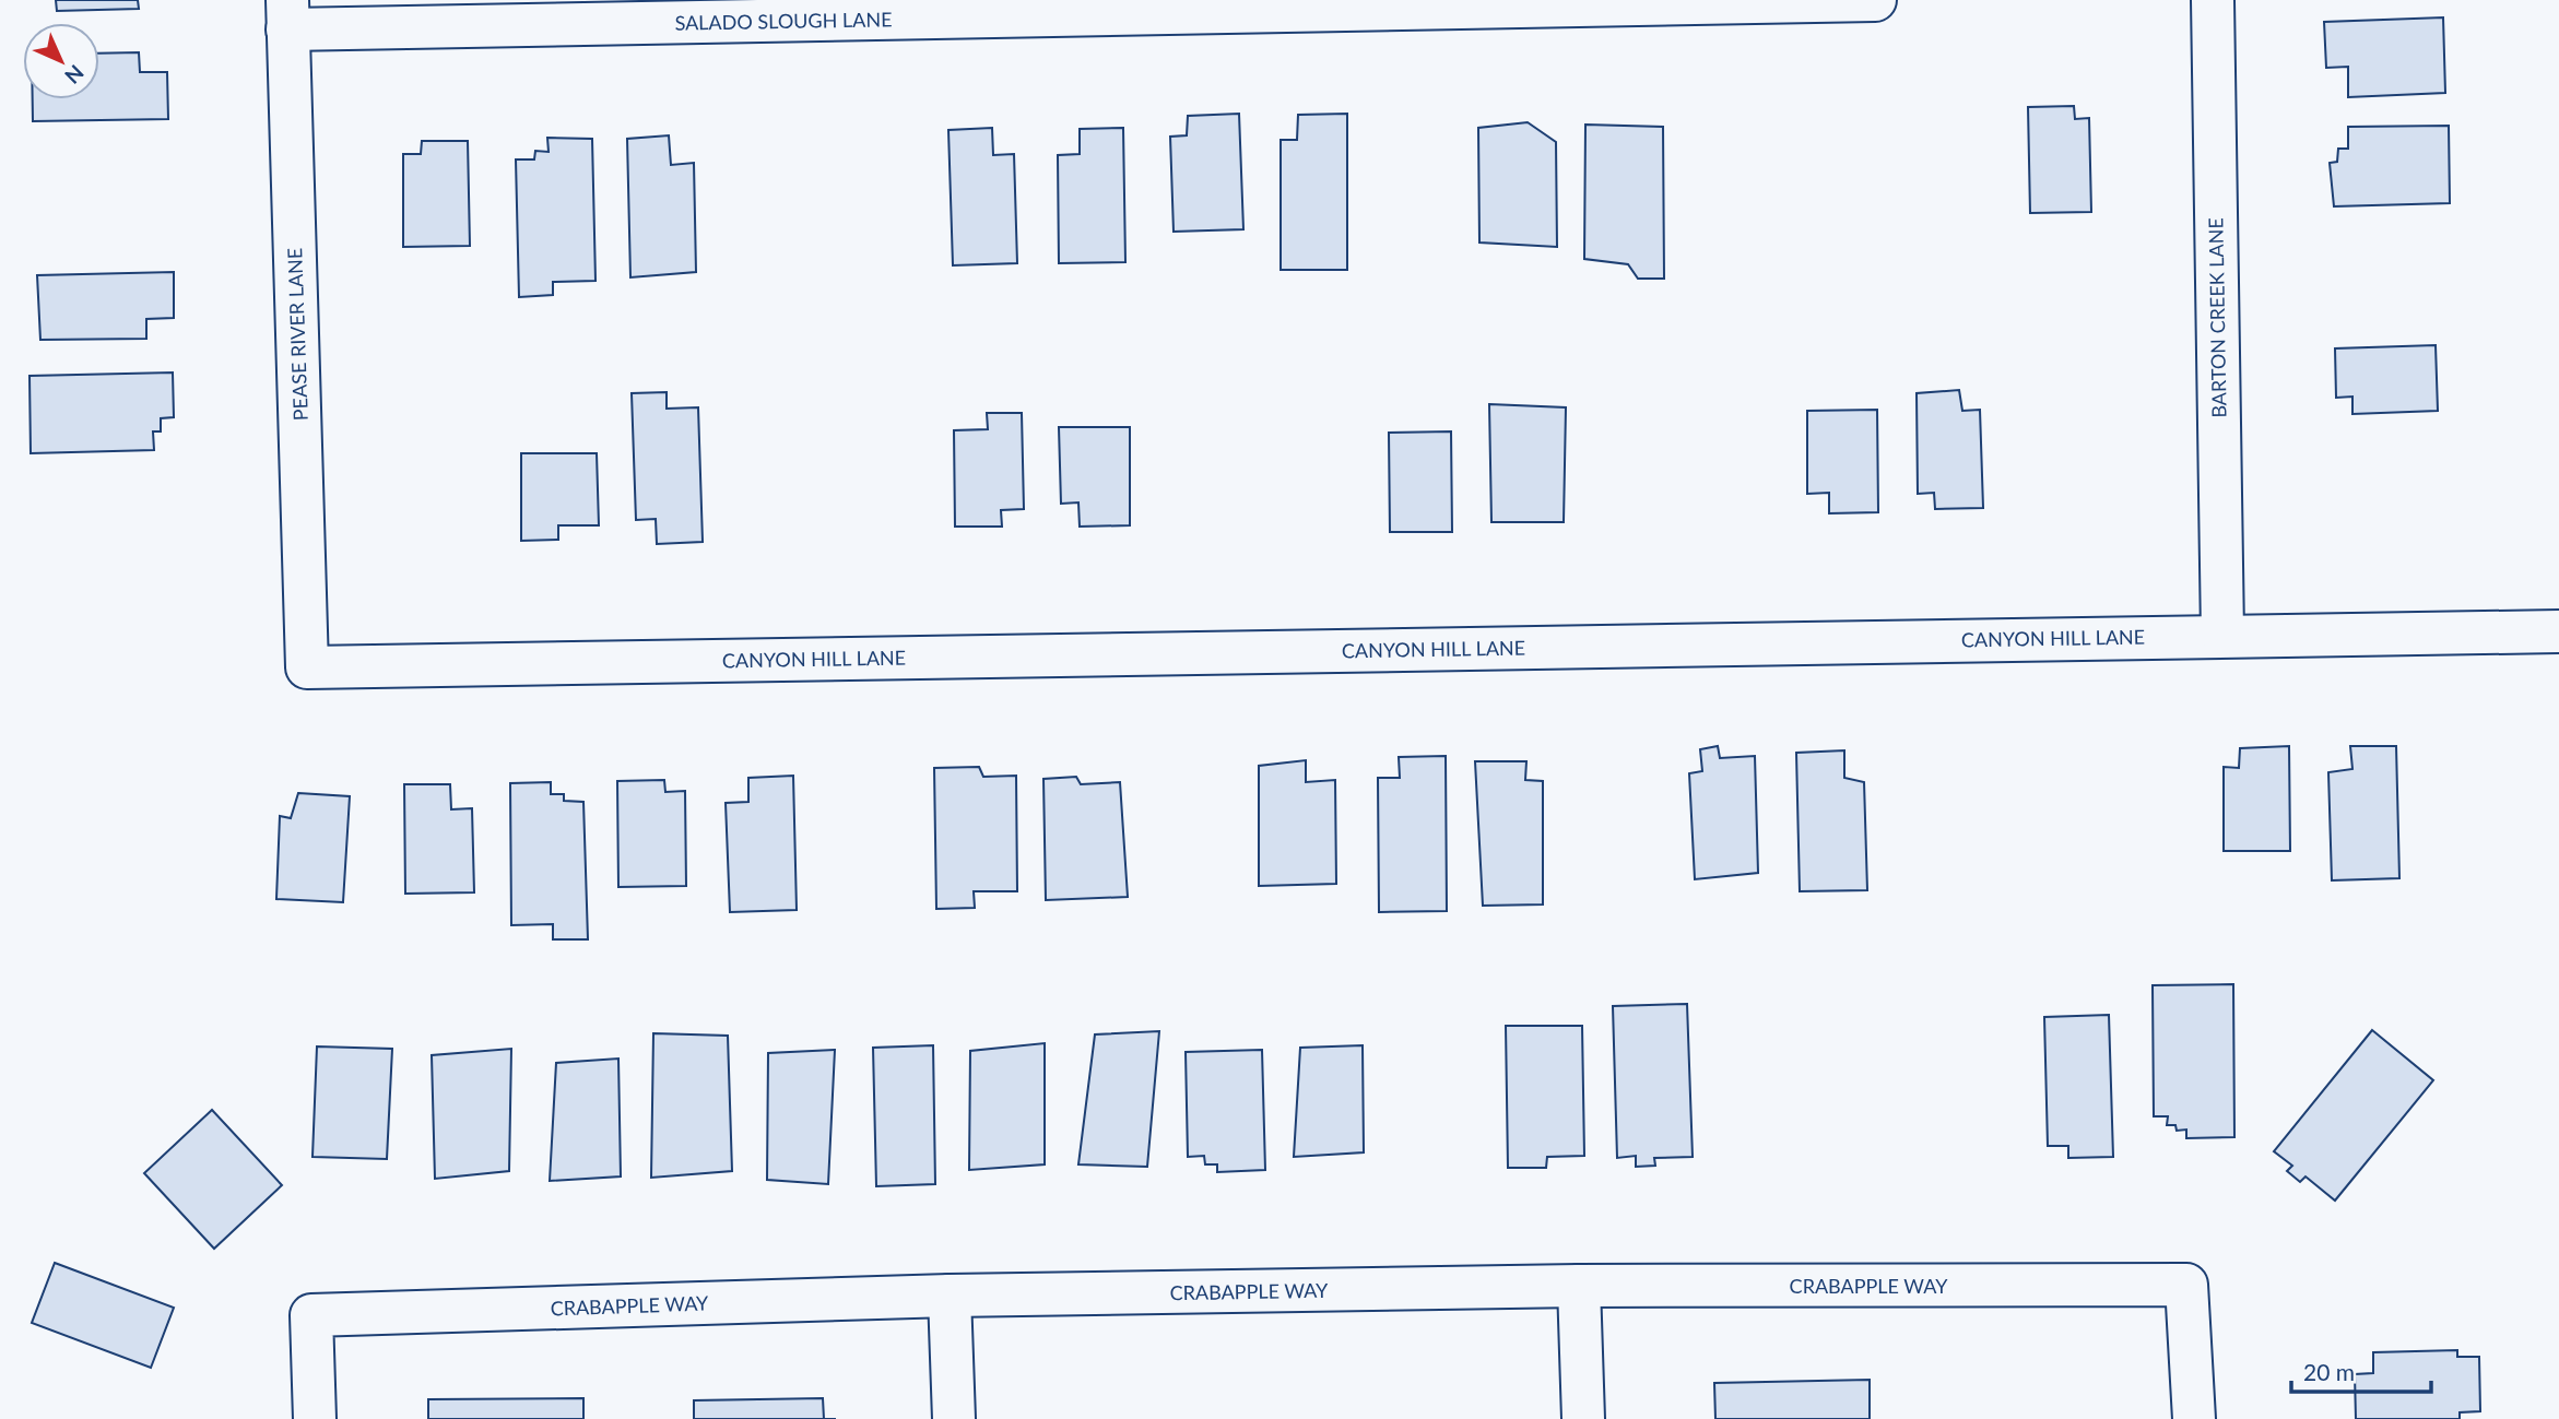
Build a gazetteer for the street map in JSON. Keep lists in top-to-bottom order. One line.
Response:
{"streets":{"street":["SALADO SLOUGH LANE","BARTON CREEK LANE","PEASE RIVER LANE","CANYON HILL LANE","CRABAPPLE WAY"]},"crossings":[["SALADO SLOUGH LANE","PEASE RIVER LANE"],["BARTON CREEK LANE","CANYON HILL LANE"],["PEASE RIVER LANE","CANYON HILL LANE"]],"scale_bar":"20 m","north":"bottom right"}
